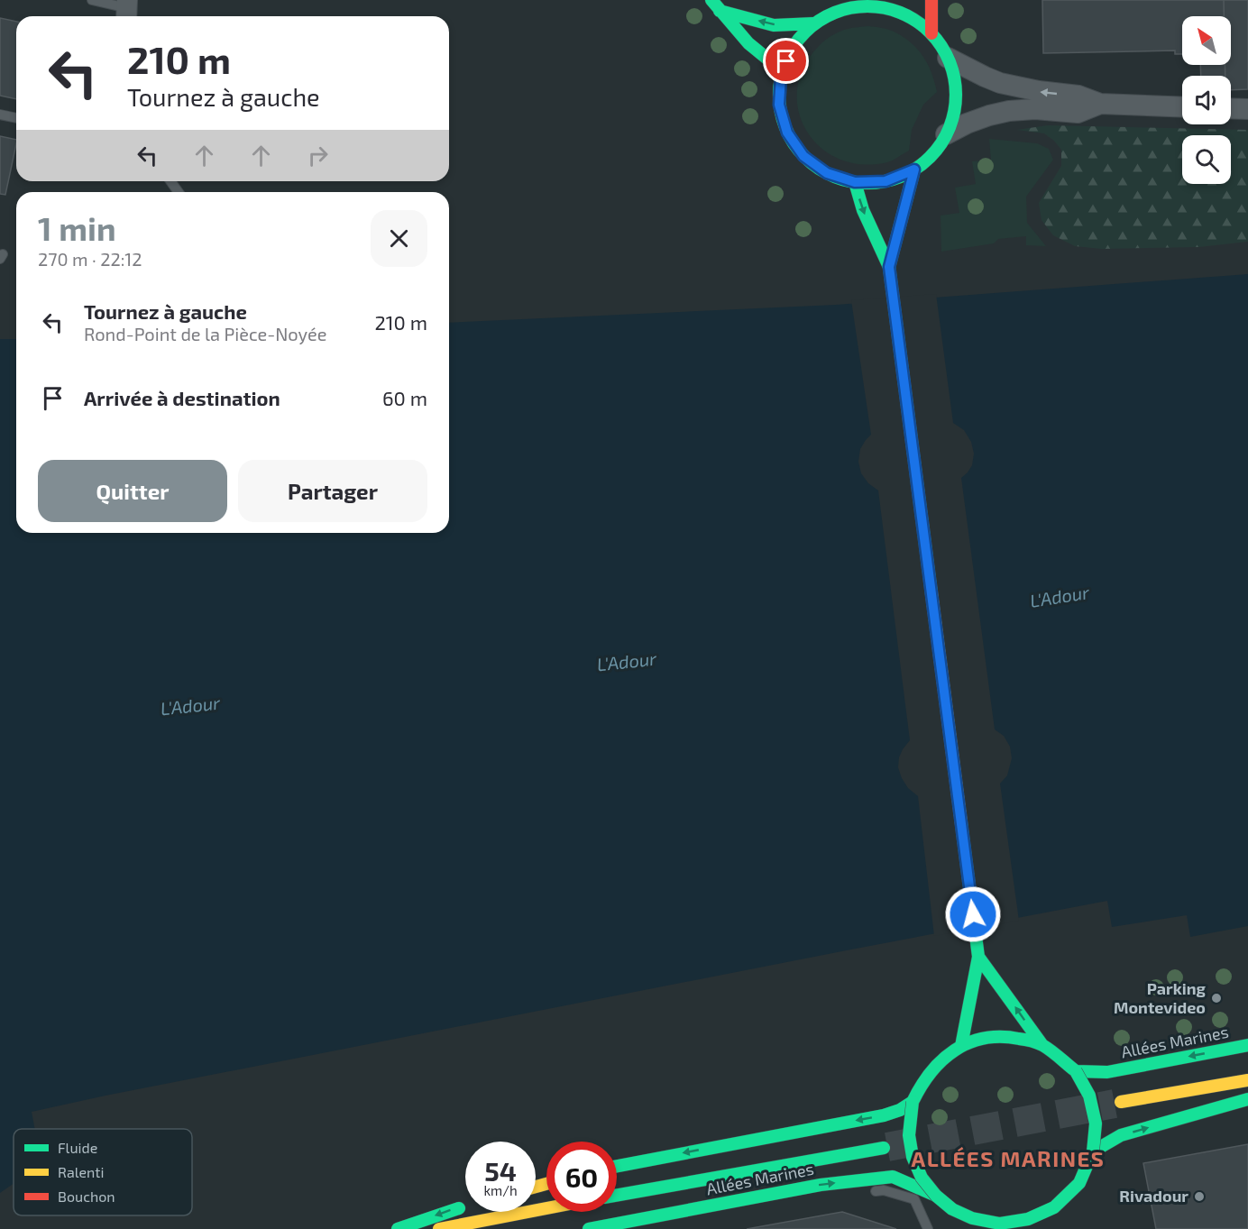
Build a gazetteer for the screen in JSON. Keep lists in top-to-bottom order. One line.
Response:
{"streets":{"main road":["Allées Marines"]},"districts":["ALLÉES MARINES"],"water":["L'Adour"],"places":["Parking Montevideo","Rivadour"],"legend":["Fluide","Ralenti","Bouchon"],"north":"top left","page":{"turn":["210 m","Tournez à gauche"],"heading":["1 min","270 m · 22:12"],"list":[{"name":"Tournez à gauche","note":"Rond-Point de la Pièce-Noyée","value":"210 m"},{"name":"Arrivée à destination","value":"60 m"}],"buttons":["Quitter","Partager"],"speed":"54 km/h","limit":"60"}}
